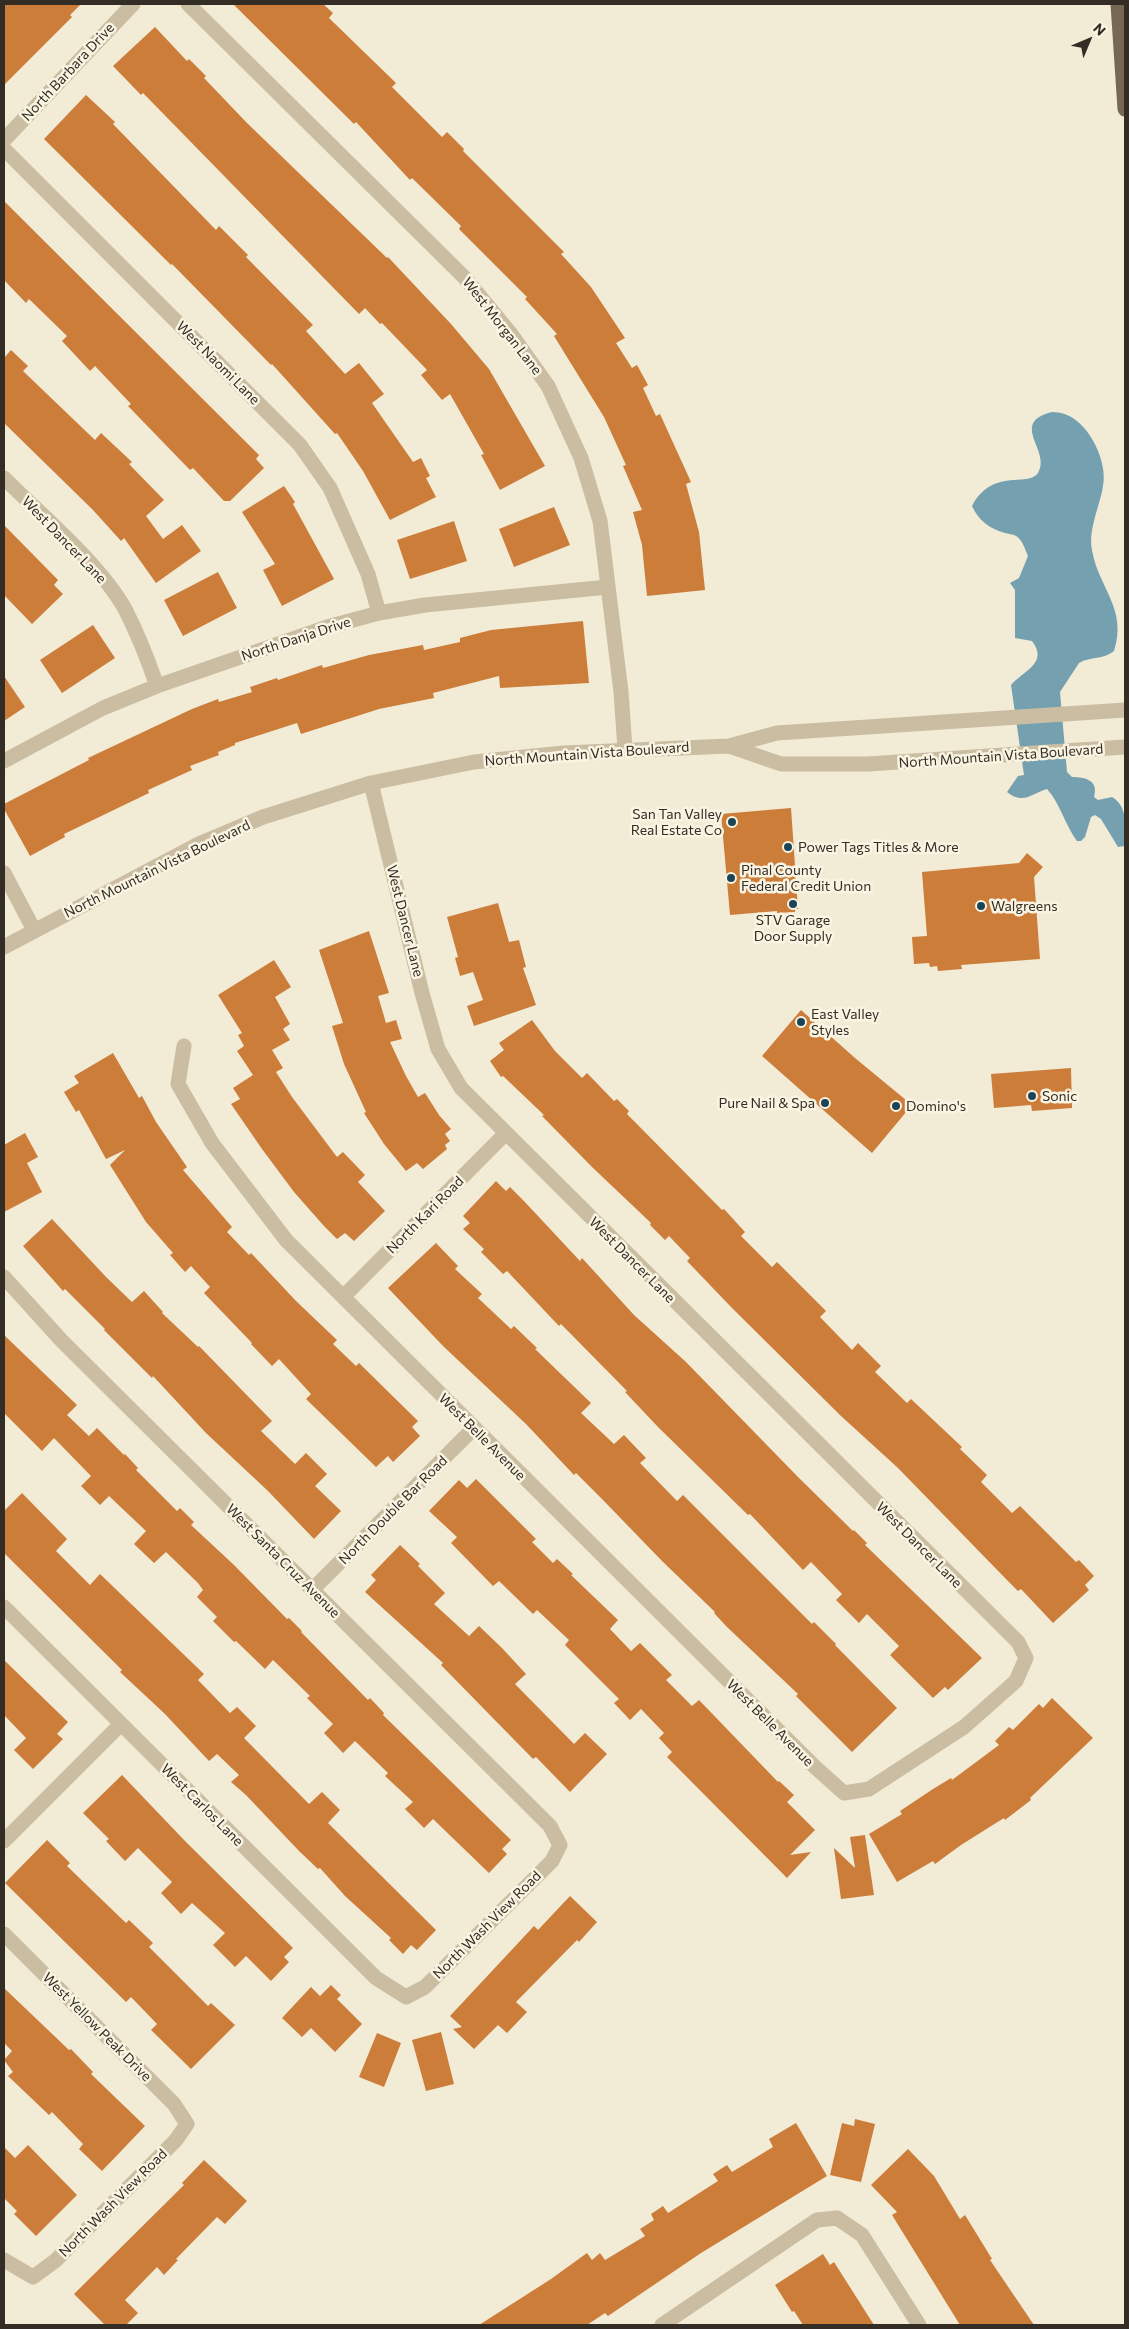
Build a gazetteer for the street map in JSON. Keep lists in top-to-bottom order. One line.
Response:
{"streets":{"street":["North Barbara Drive","West Morgan Lane","West Naomi Lane","West Dancer Lane","North Danja Drive","North Mountain Vista Boulevard","North Kari Road","West Belle Avenue","North Double Bar Road","West Santa Cruz Avenue","West Carlos Lane","North Wash View Road","West Yellow Peak Drive"]},"crossings":[["West Morgan Lane","North Danja Drive"],["West Morgan Lane","North Mountain Vista Boulevard"],["West Naomi Lane","North Danja Drive"],["West Dancer Lane","North Danja Drive"],["West Dancer Lane","North Mountain Vista Boulevard"],["West Dancer Lane","North Kari Road"],["West Dancer Lane","West Belle Avenue"],["North Kari Road","West Belle Avenue"],["West Belle Avenue","North Double Bar Road"],["North Double Bar Road","West Santa Cruz Avenue"],["West Santa Cruz Avenue","North Wash View Road"],["West Carlos Lane","North Wash View Road"],["North Wash View Road","West Yellow Peak Drive"]],"places":["San Tan Valley Real Estate Co","Power Tags Titles & More","Pinal County Federal Credit Union","STV Garage Door Supply","Walgreens","East Valley Styles","Sonic","Pure Nail & Spa","Domino's"],"north":"top right"}
